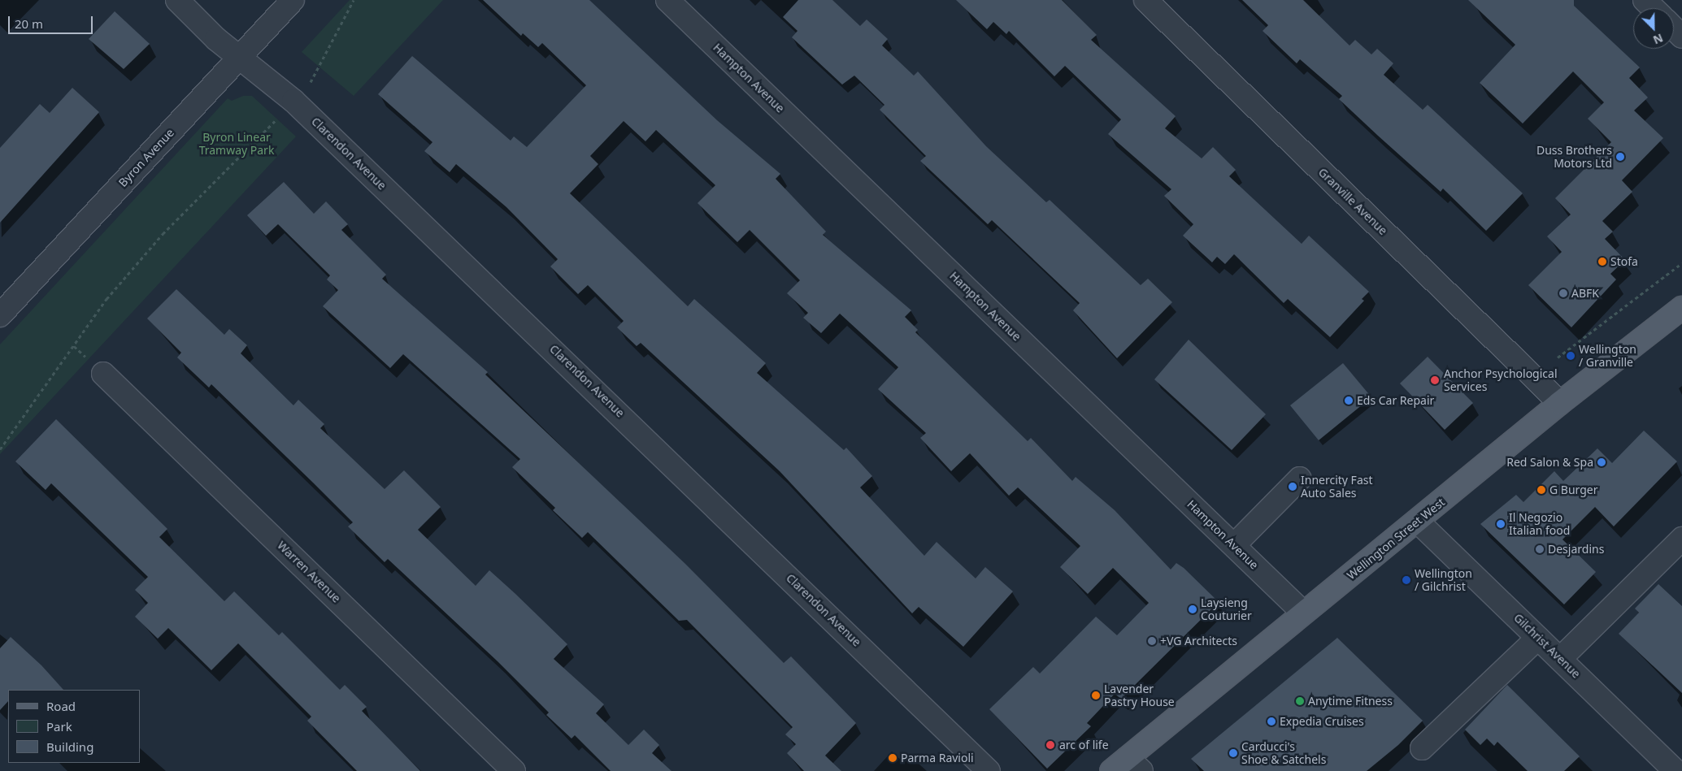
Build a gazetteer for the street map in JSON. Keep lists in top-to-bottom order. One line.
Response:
{"streets":{"main road":["Wellington Street West"],"street":["Hampton Avenue","Clarendon Avenue","Byron Avenue","Granville Avenue","Warren Avenue","Gilchrist Avenue"]},"crossings":[["Hampton Avenue","Wellington Street West"],["Clarendon Avenue","Byron Avenue"],["Granville Avenue","Wellington Street West"],["Wellington Street West","Gilchrist Avenue"]],"parks":["Byron Linear Tramway Park"],"places":["Duss Brothers Motors Ltd","Stofa","ABFK","Wellington / Granville","Anchor Psychological Services","Eds Car Repair","Red Salon & Spa","Innercity Fast Auto Sales","G Burger","Il Negozio Italian food","Desjardins","Wellington / Gilchrist","Laysieng Couturier","+VG Architects","Lavender Pastry House","Anytime Fitness","Expedia Cruises","arc of life","Carducci's Shoe & Satchels","Parma Ravioli"],"legend":["Road","Park","Building"],"scale_bar":"20 m","north":"bottom right"}
